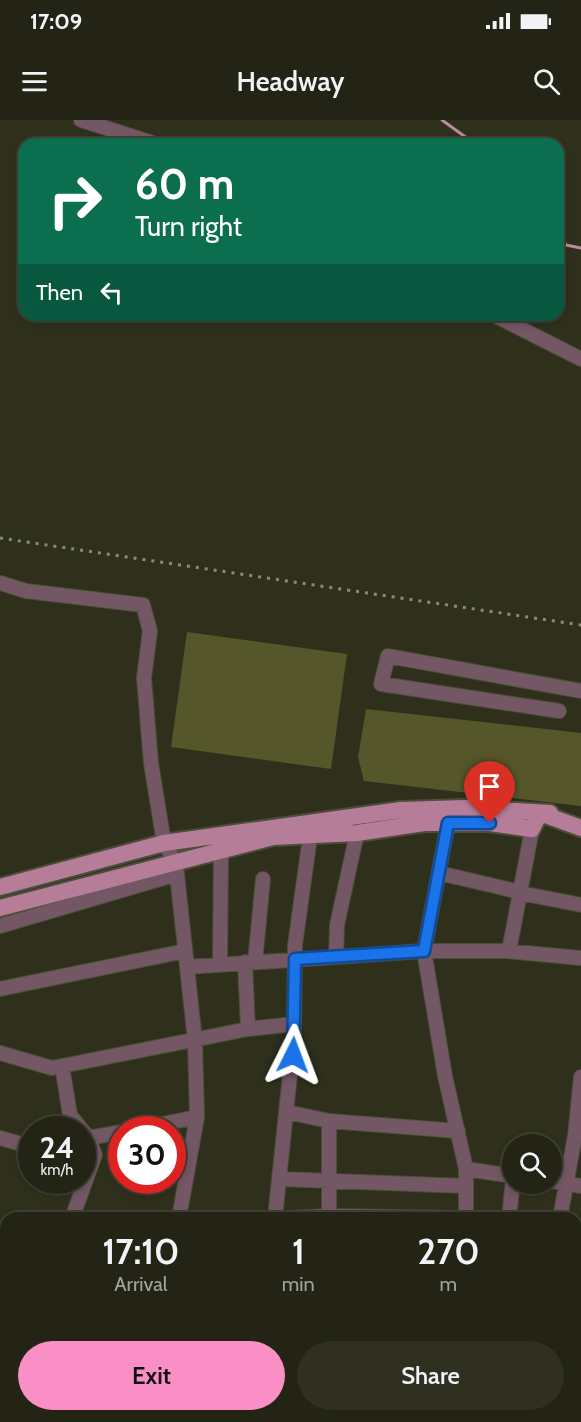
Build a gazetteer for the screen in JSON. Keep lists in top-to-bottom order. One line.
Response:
{"page":{"status":"17:09","header":"Headway","turn":["60 m","Turn right"],"then":"Then","speed":"24 km/h","limit":"30","eta":["17:10","Arrival","1","min","270","m"],"buttons":["Exit","Share"]}}
